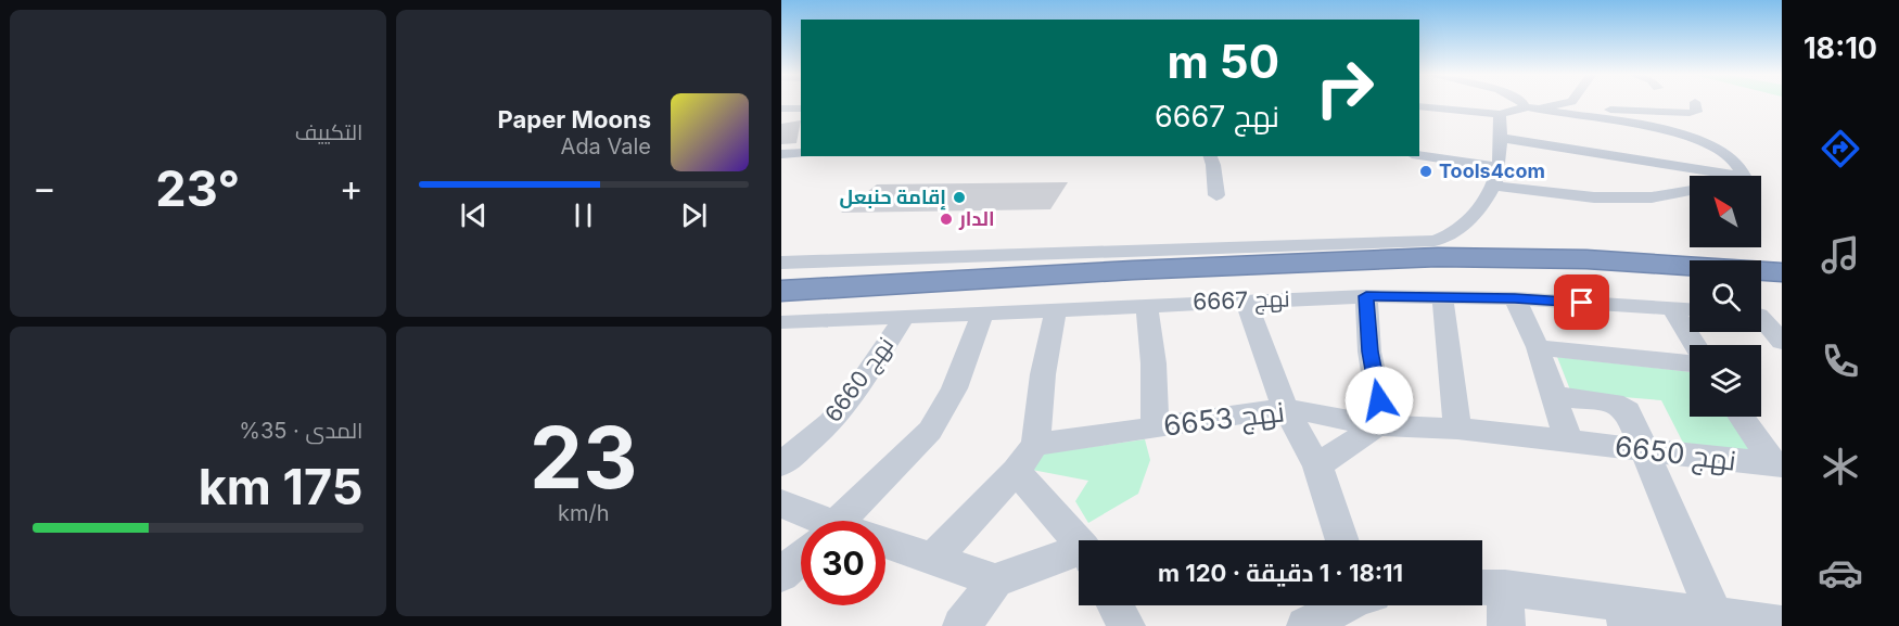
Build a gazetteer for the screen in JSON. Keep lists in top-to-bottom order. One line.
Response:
{"streets":{"street":["نهج 6667","نهج 6660","نهج 6653","نهج 6650"]},"crossings":[["نهج 6667","نهج 6660"],["نهج 6653","نهج 6650"]],"places":["Tools4com","إقامة حنبعل","الدار"],"north":"top left","page":{"tabs":"18:10","tile":["التكييف",["23","km/h"],["المدى · 35%","175 km"]],"turn":["50 m","نهج 6667"],"song":["Paper Moons","Ada Vale"],"heat":["−","23°","+"],"limit":"30","trip":"18:11 · 1 دقيقة · 120 m"}}
